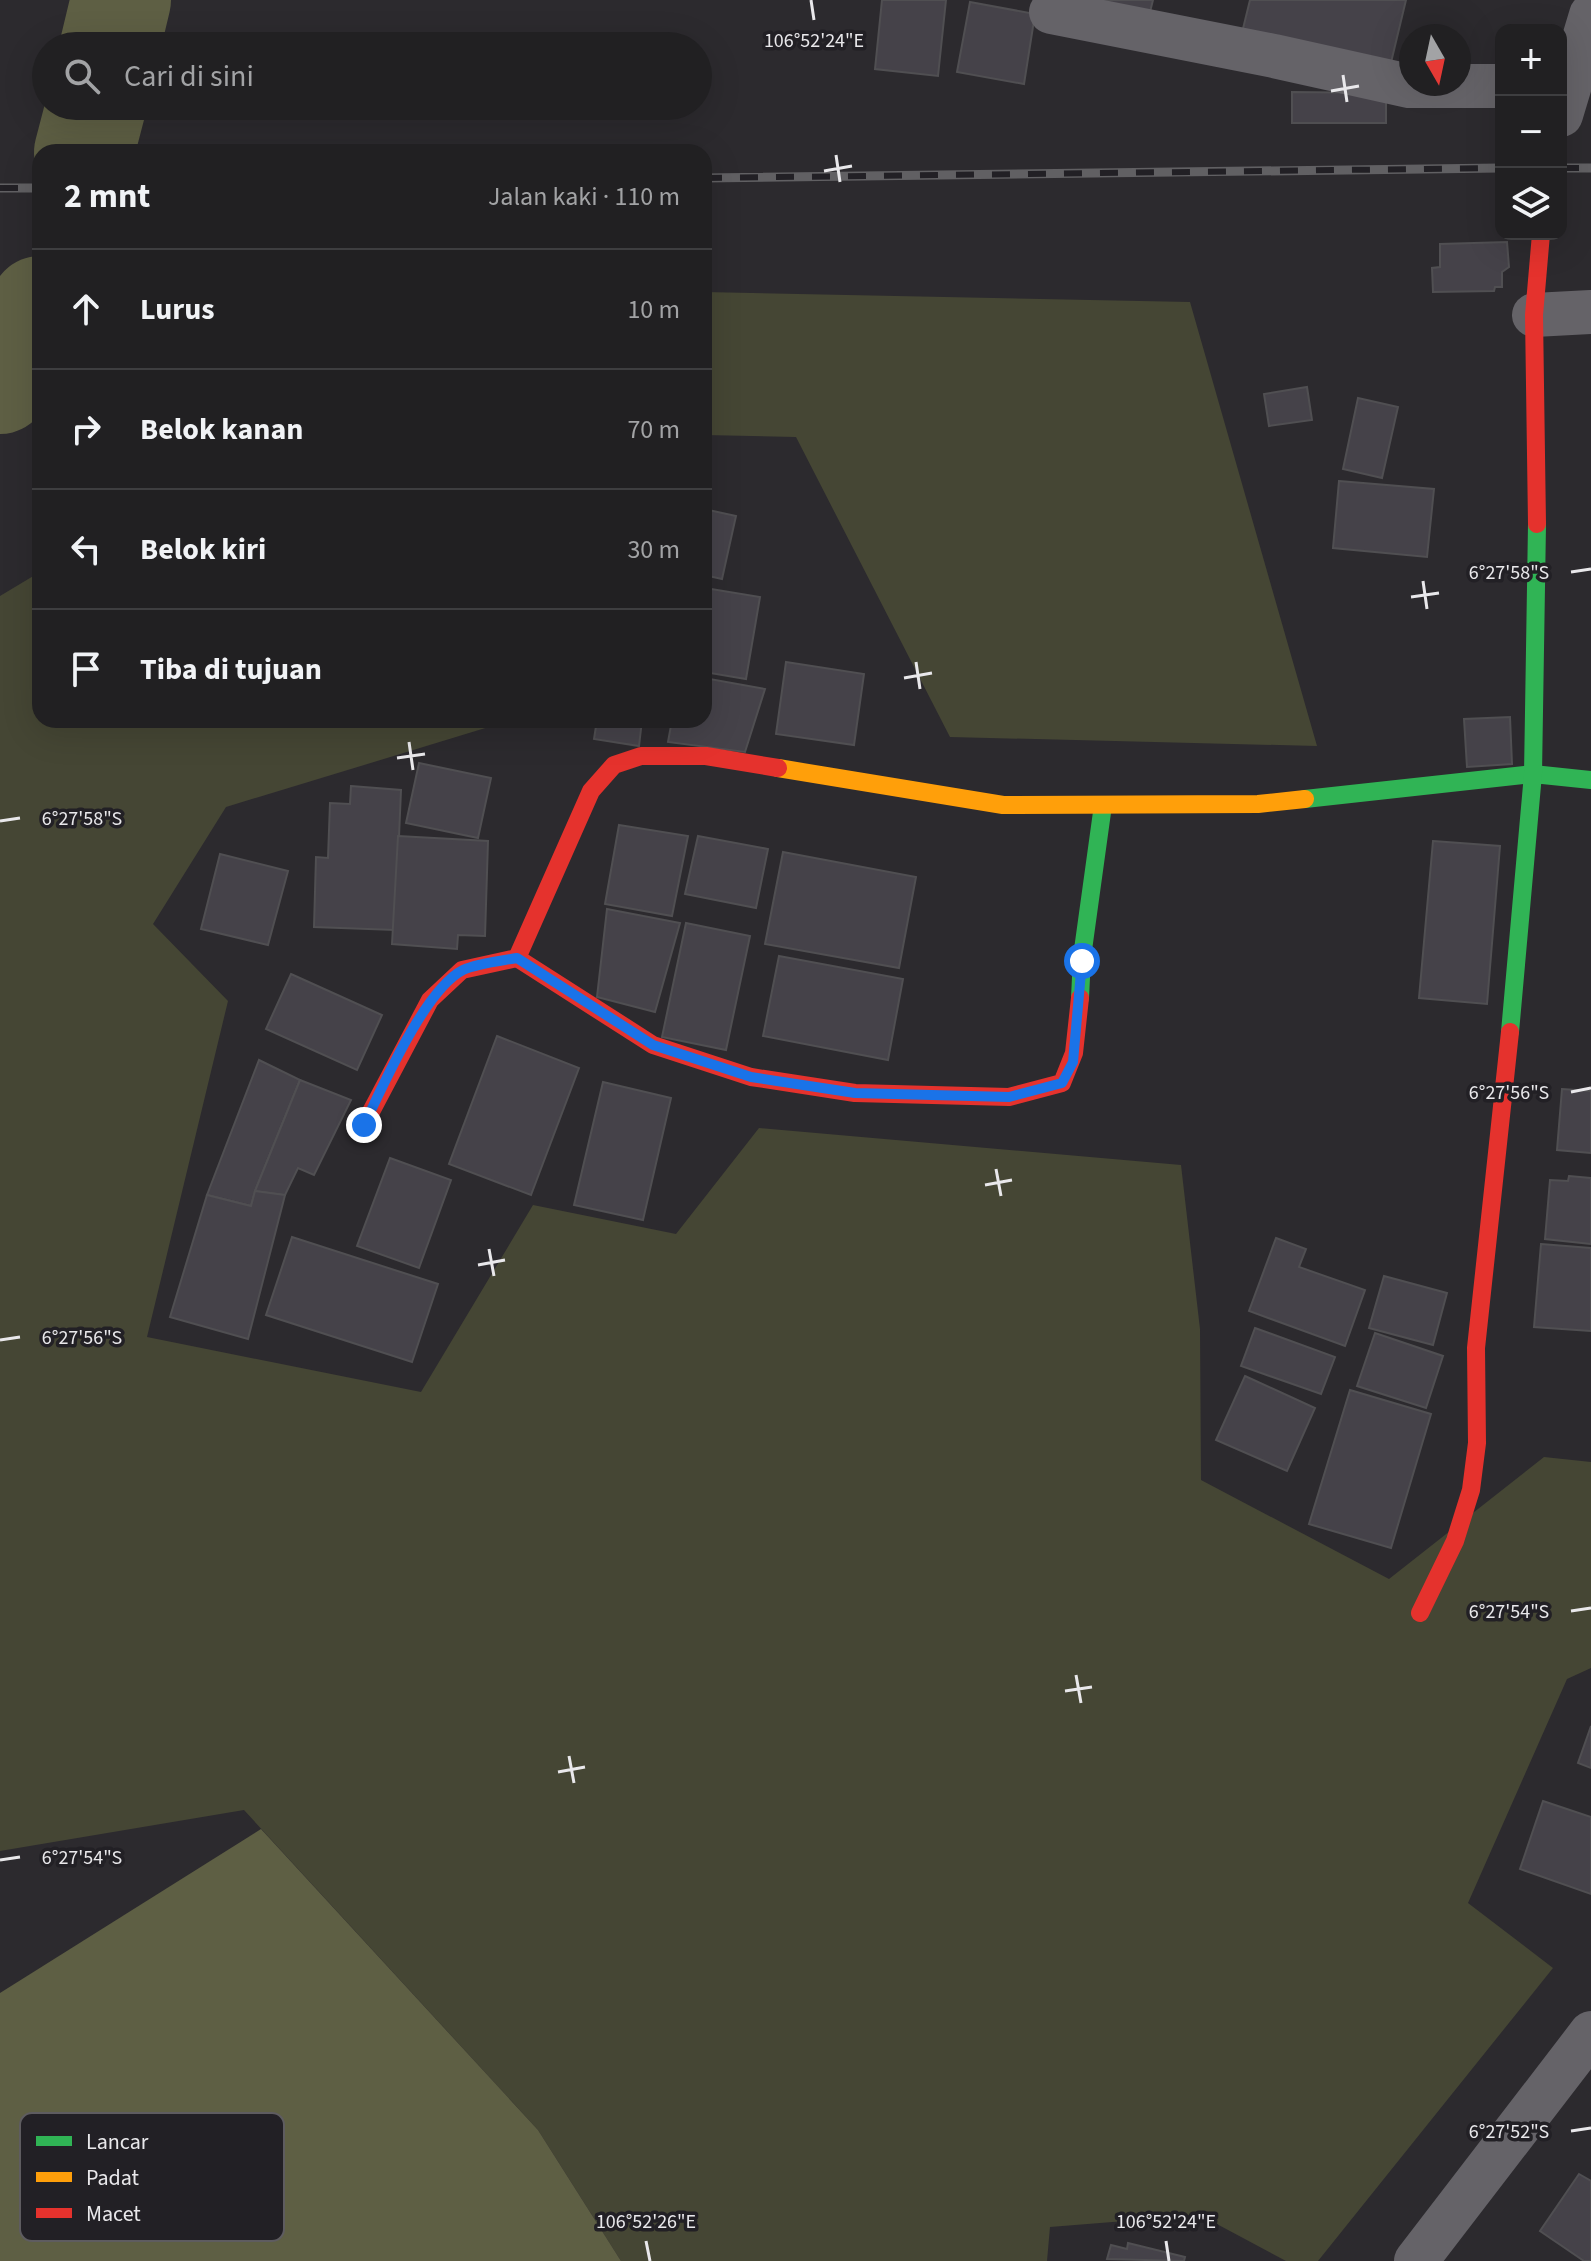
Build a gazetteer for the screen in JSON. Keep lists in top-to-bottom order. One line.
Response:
{"legend":["Lancar","Padat","Macet"],"north":"bottom","page":{"map_buttons":["+","−"],"search":"Cari di sini","heading":["2 mnt","Jalan kaki · 110 m"],"list":[["Lurus","10 m"],["Belok kanan","70 m"],["Belok kiri","30 m"],"Tiba di tujuan"]},"coordinates":["106°52'24\"E","6°27'58\"S","6°27'56\"S","6°27'54\"S","6°27'52\"S","106°52'26\"E"]}
